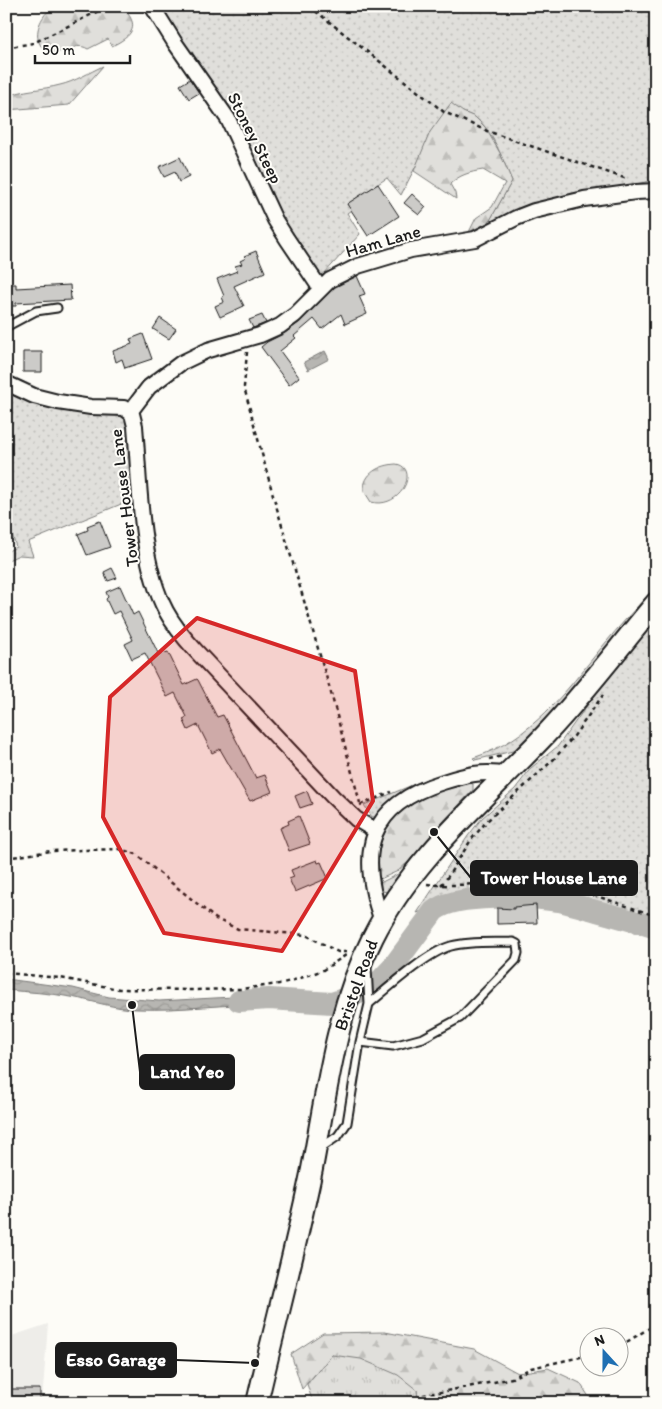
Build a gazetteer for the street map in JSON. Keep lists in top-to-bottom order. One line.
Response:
{"streets":{"main road":["Bristol Road"],"street":["Stoney Steep","Ham Lane","Tower House Lane"]},"crossings":[["Stoney Steep","Ham Lane"],["Ham Lane","Tower House Lane"]],"places":["Tower House Lane","Land Yeo","Esso Garage"],"scale_bar":"50 m","north":"top"}
